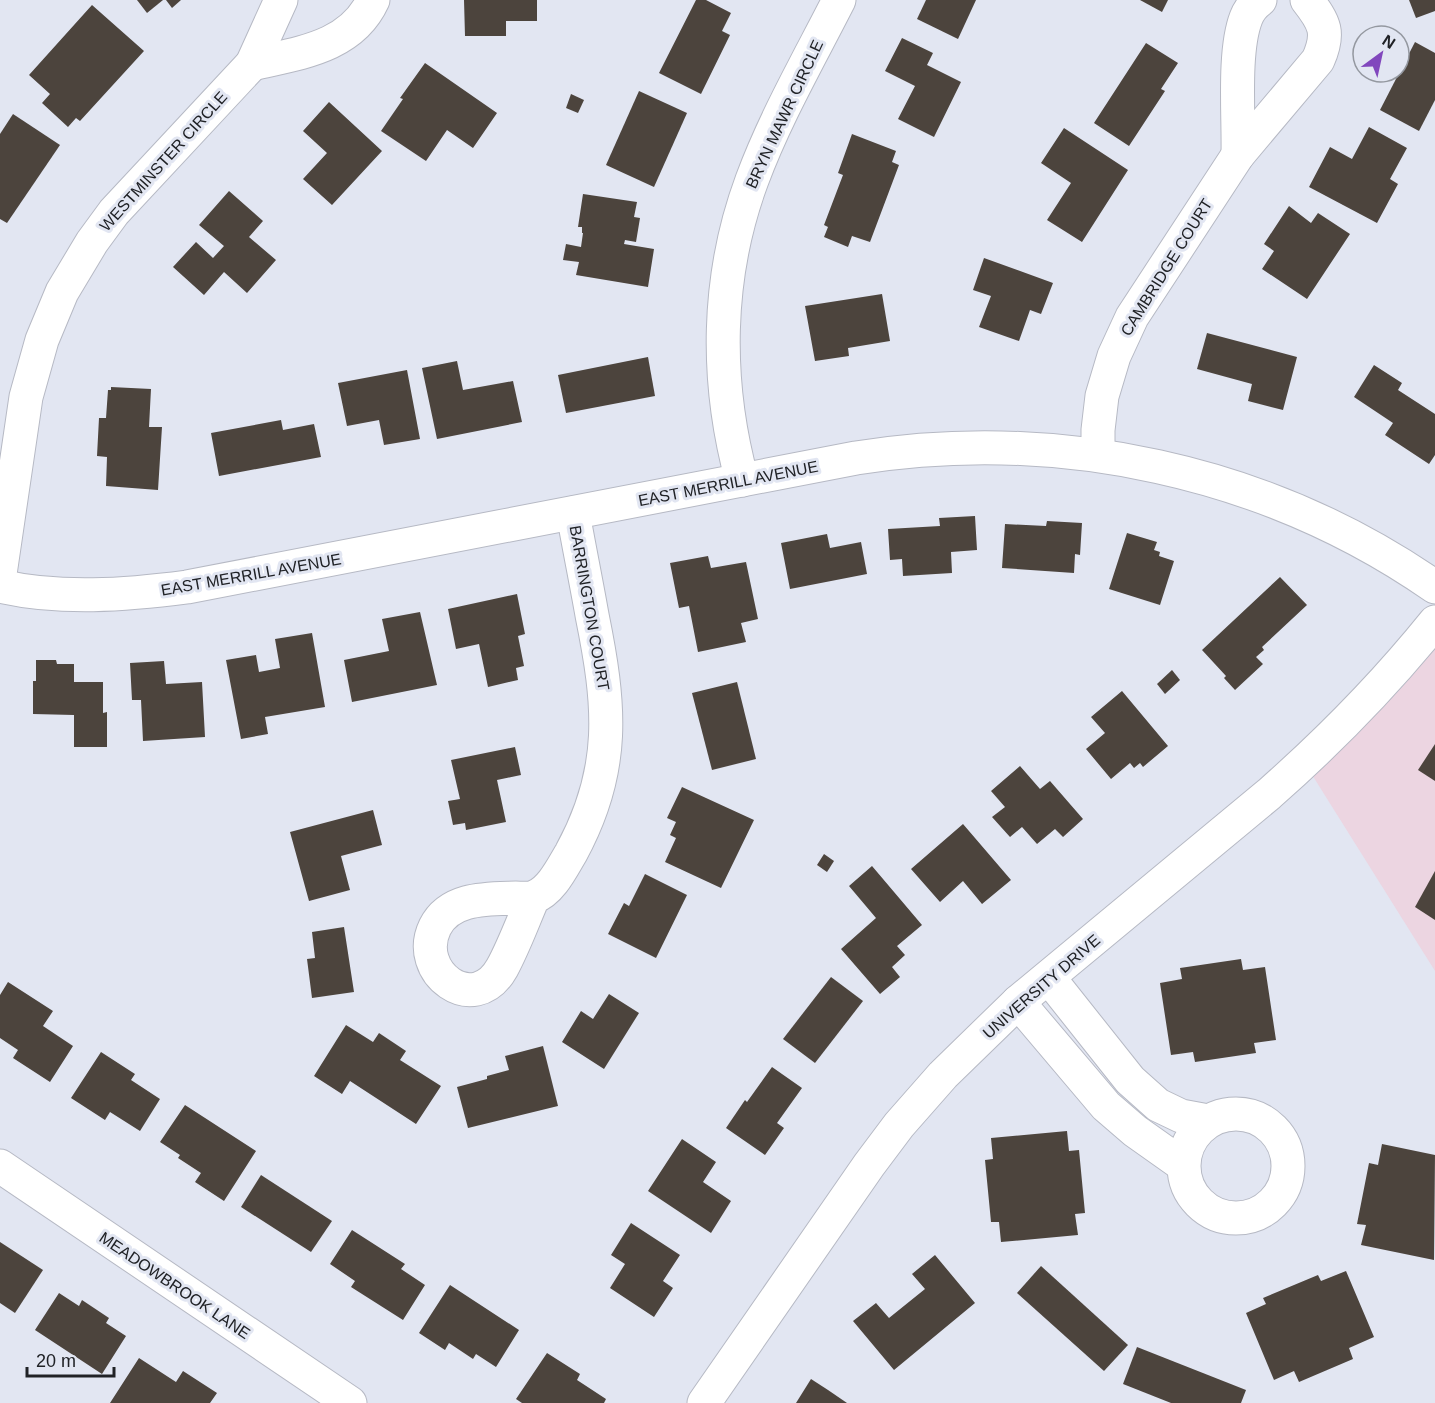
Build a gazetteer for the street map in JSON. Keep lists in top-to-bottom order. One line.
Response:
{"streets":{"street":["BRYN MAWR CIRCLE","WESTMINSTER CIRCLE","CAMBRIDGE COURT","EAST MERRILL AVENUE","BARRINGTON COURT","UNIVERSITY DRIVE","MEADOWBROOK LANE"]},"crossings":[["BRYN MAWR CIRCLE","EAST MERRILL AVENUE"],["CAMBRIDGE COURT","EAST MERRILL AVENUE"],["EAST MERRILL AVENUE","BARRINGTON COURT"]],"scale_bar":"20 m","north":"top right"}
